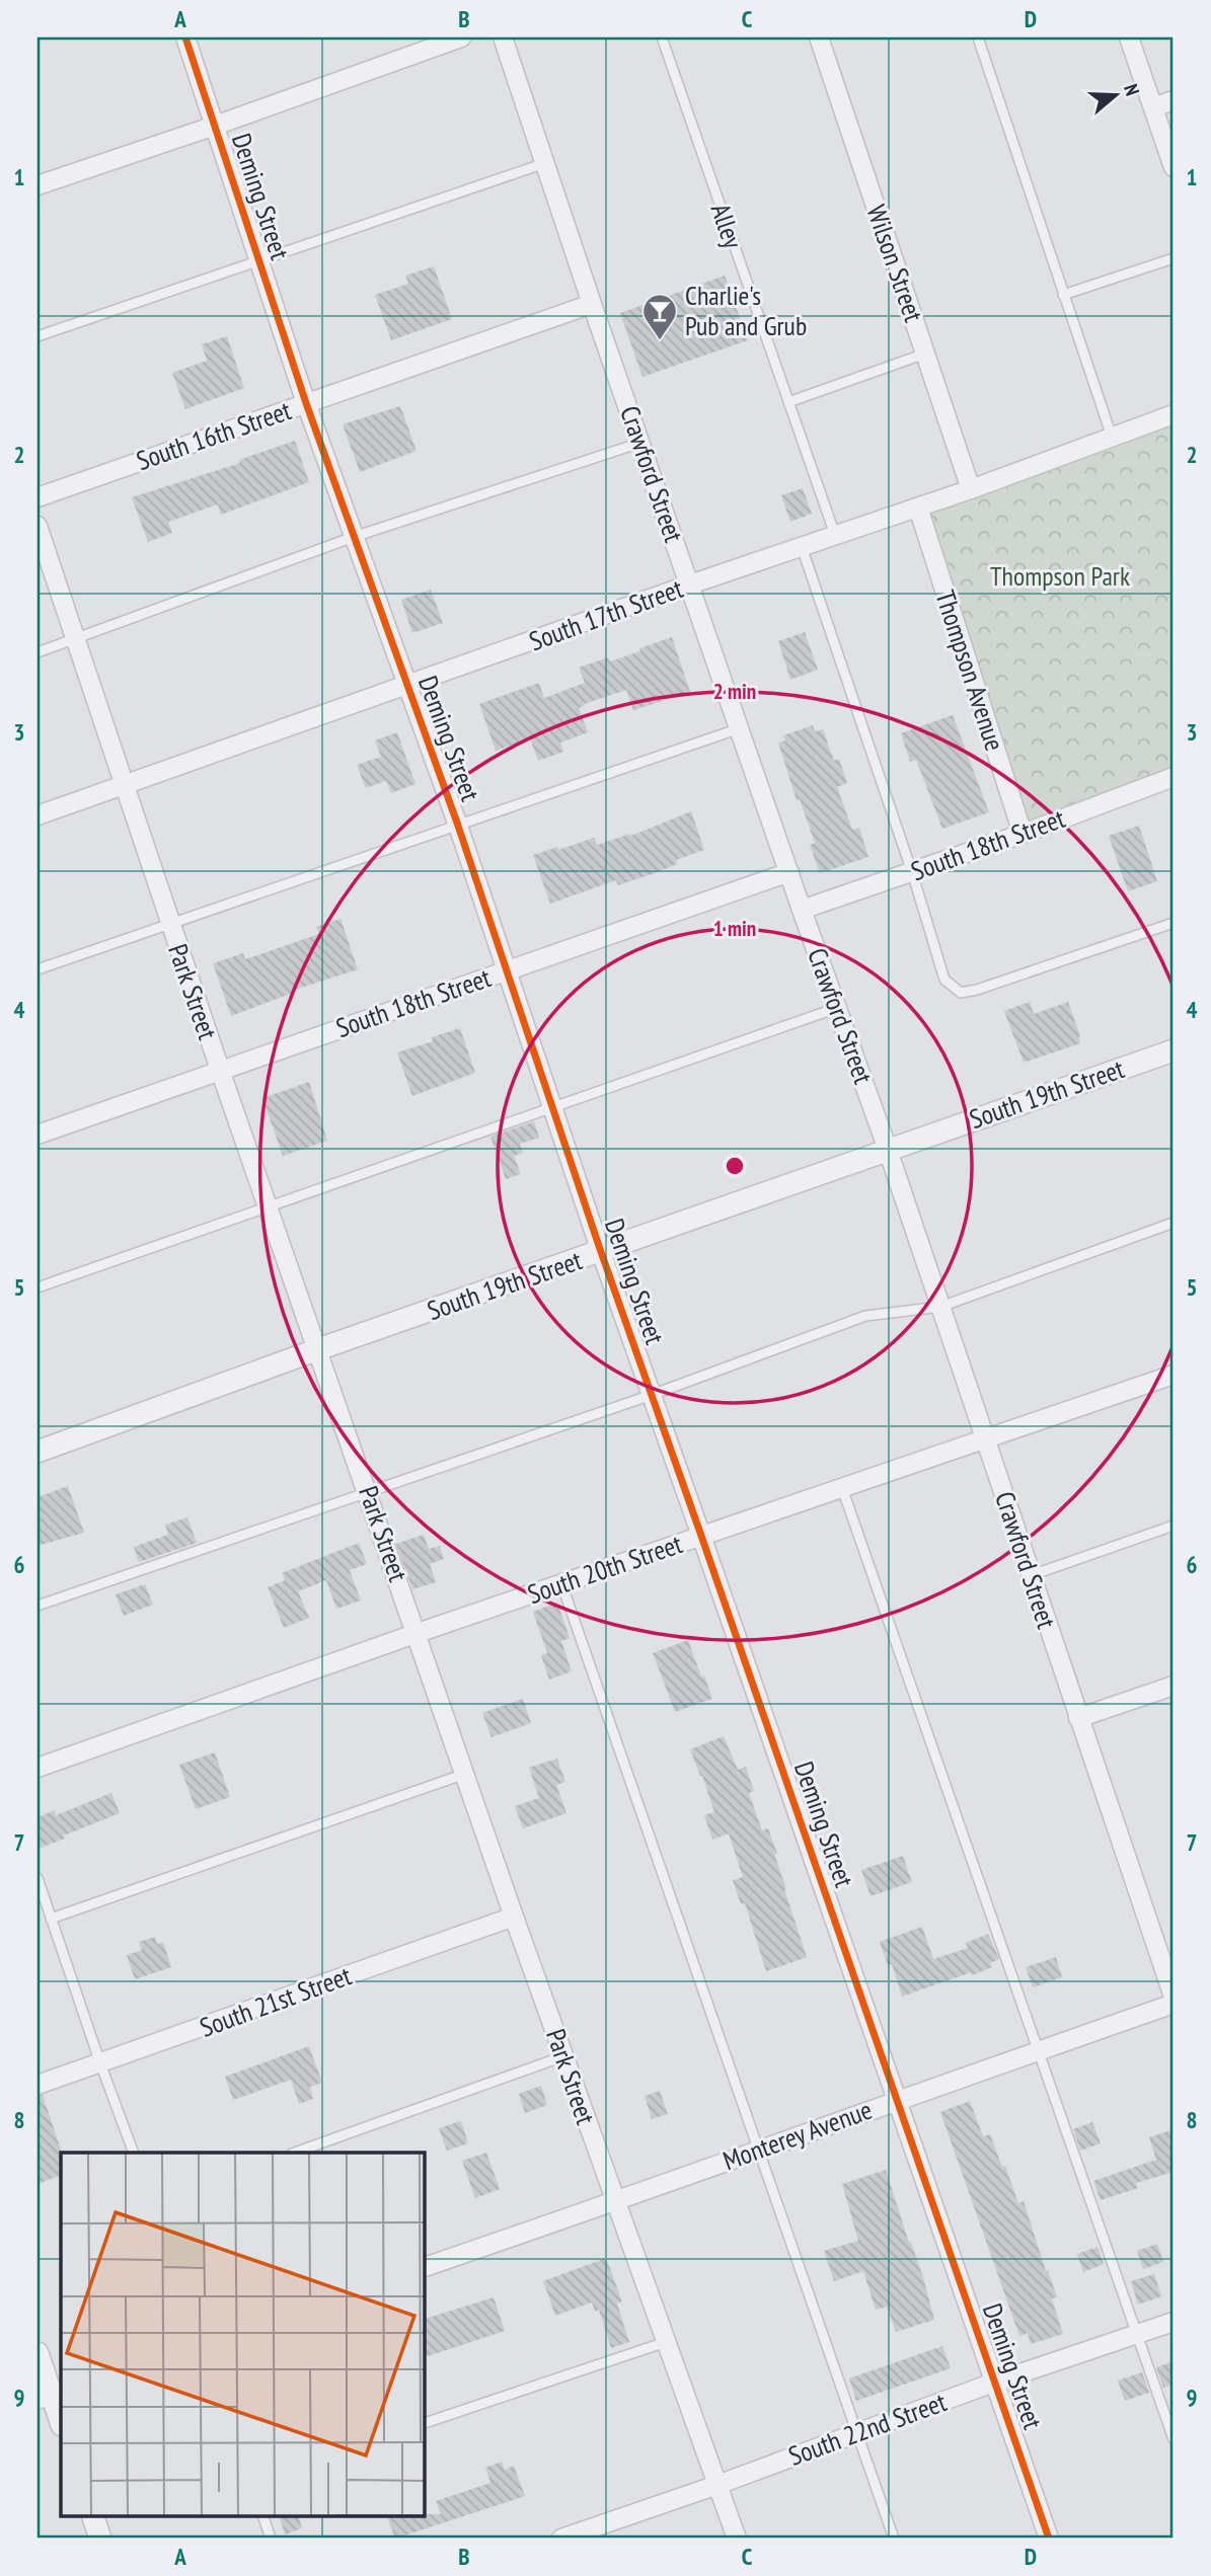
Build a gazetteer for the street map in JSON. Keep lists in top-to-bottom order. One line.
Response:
{"streets":{"street":["Deming Street","Wilson Street","South 16th Street","Crawford Street","South 17th Street","Thompson Avenue","South 18th Street","Park Street","South 19th Street","South 20th Street","South 21st Street","Monterey Avenue","South 22nd Street"],"lane":["Alley"]},"crossings":[["Deming Street","South 16th Street"],["Deming Street","South 17th Street"],["Deming Street","South 18th Street"],["Deming Street","South 19th Street"],["Deming Street","South 20th Street"],["Deming Street","Monterey Avenue"],["Deming Street","South 22nd Street"],["Alley","South 17th Street"],["Wilson Street","South 17th Street"],["South 16th Street","Crawford Street"],["Crawford Street","South 17th Street"],["Crawford Street","South 18th Street"],["Crawford Street","South 19th Street"],["Crawford Street","South 20th Street"],["South 17th Street","Thompson Avenue"],["South 17th Street","Park Street"],["Thompson Avenue","South 18th Street"],["South 18th Street","Park Street"],["Park Street","South 19th Street"],["Park Street","South 20th Street"],["Park Street","South 21st Street"],["Park Street","Monterey Avenue"],["Park Street","South 22nd Street"]],"parks":["Thompson Park"],"places":{"bar":["Charlie's Pub and Grub"]},"north":"right","grid":{"columns":["A","B","C","D"],"rows":["1","2","3","4","5","6","7","8","9"]},"rings":["2 min","1 min"]}
